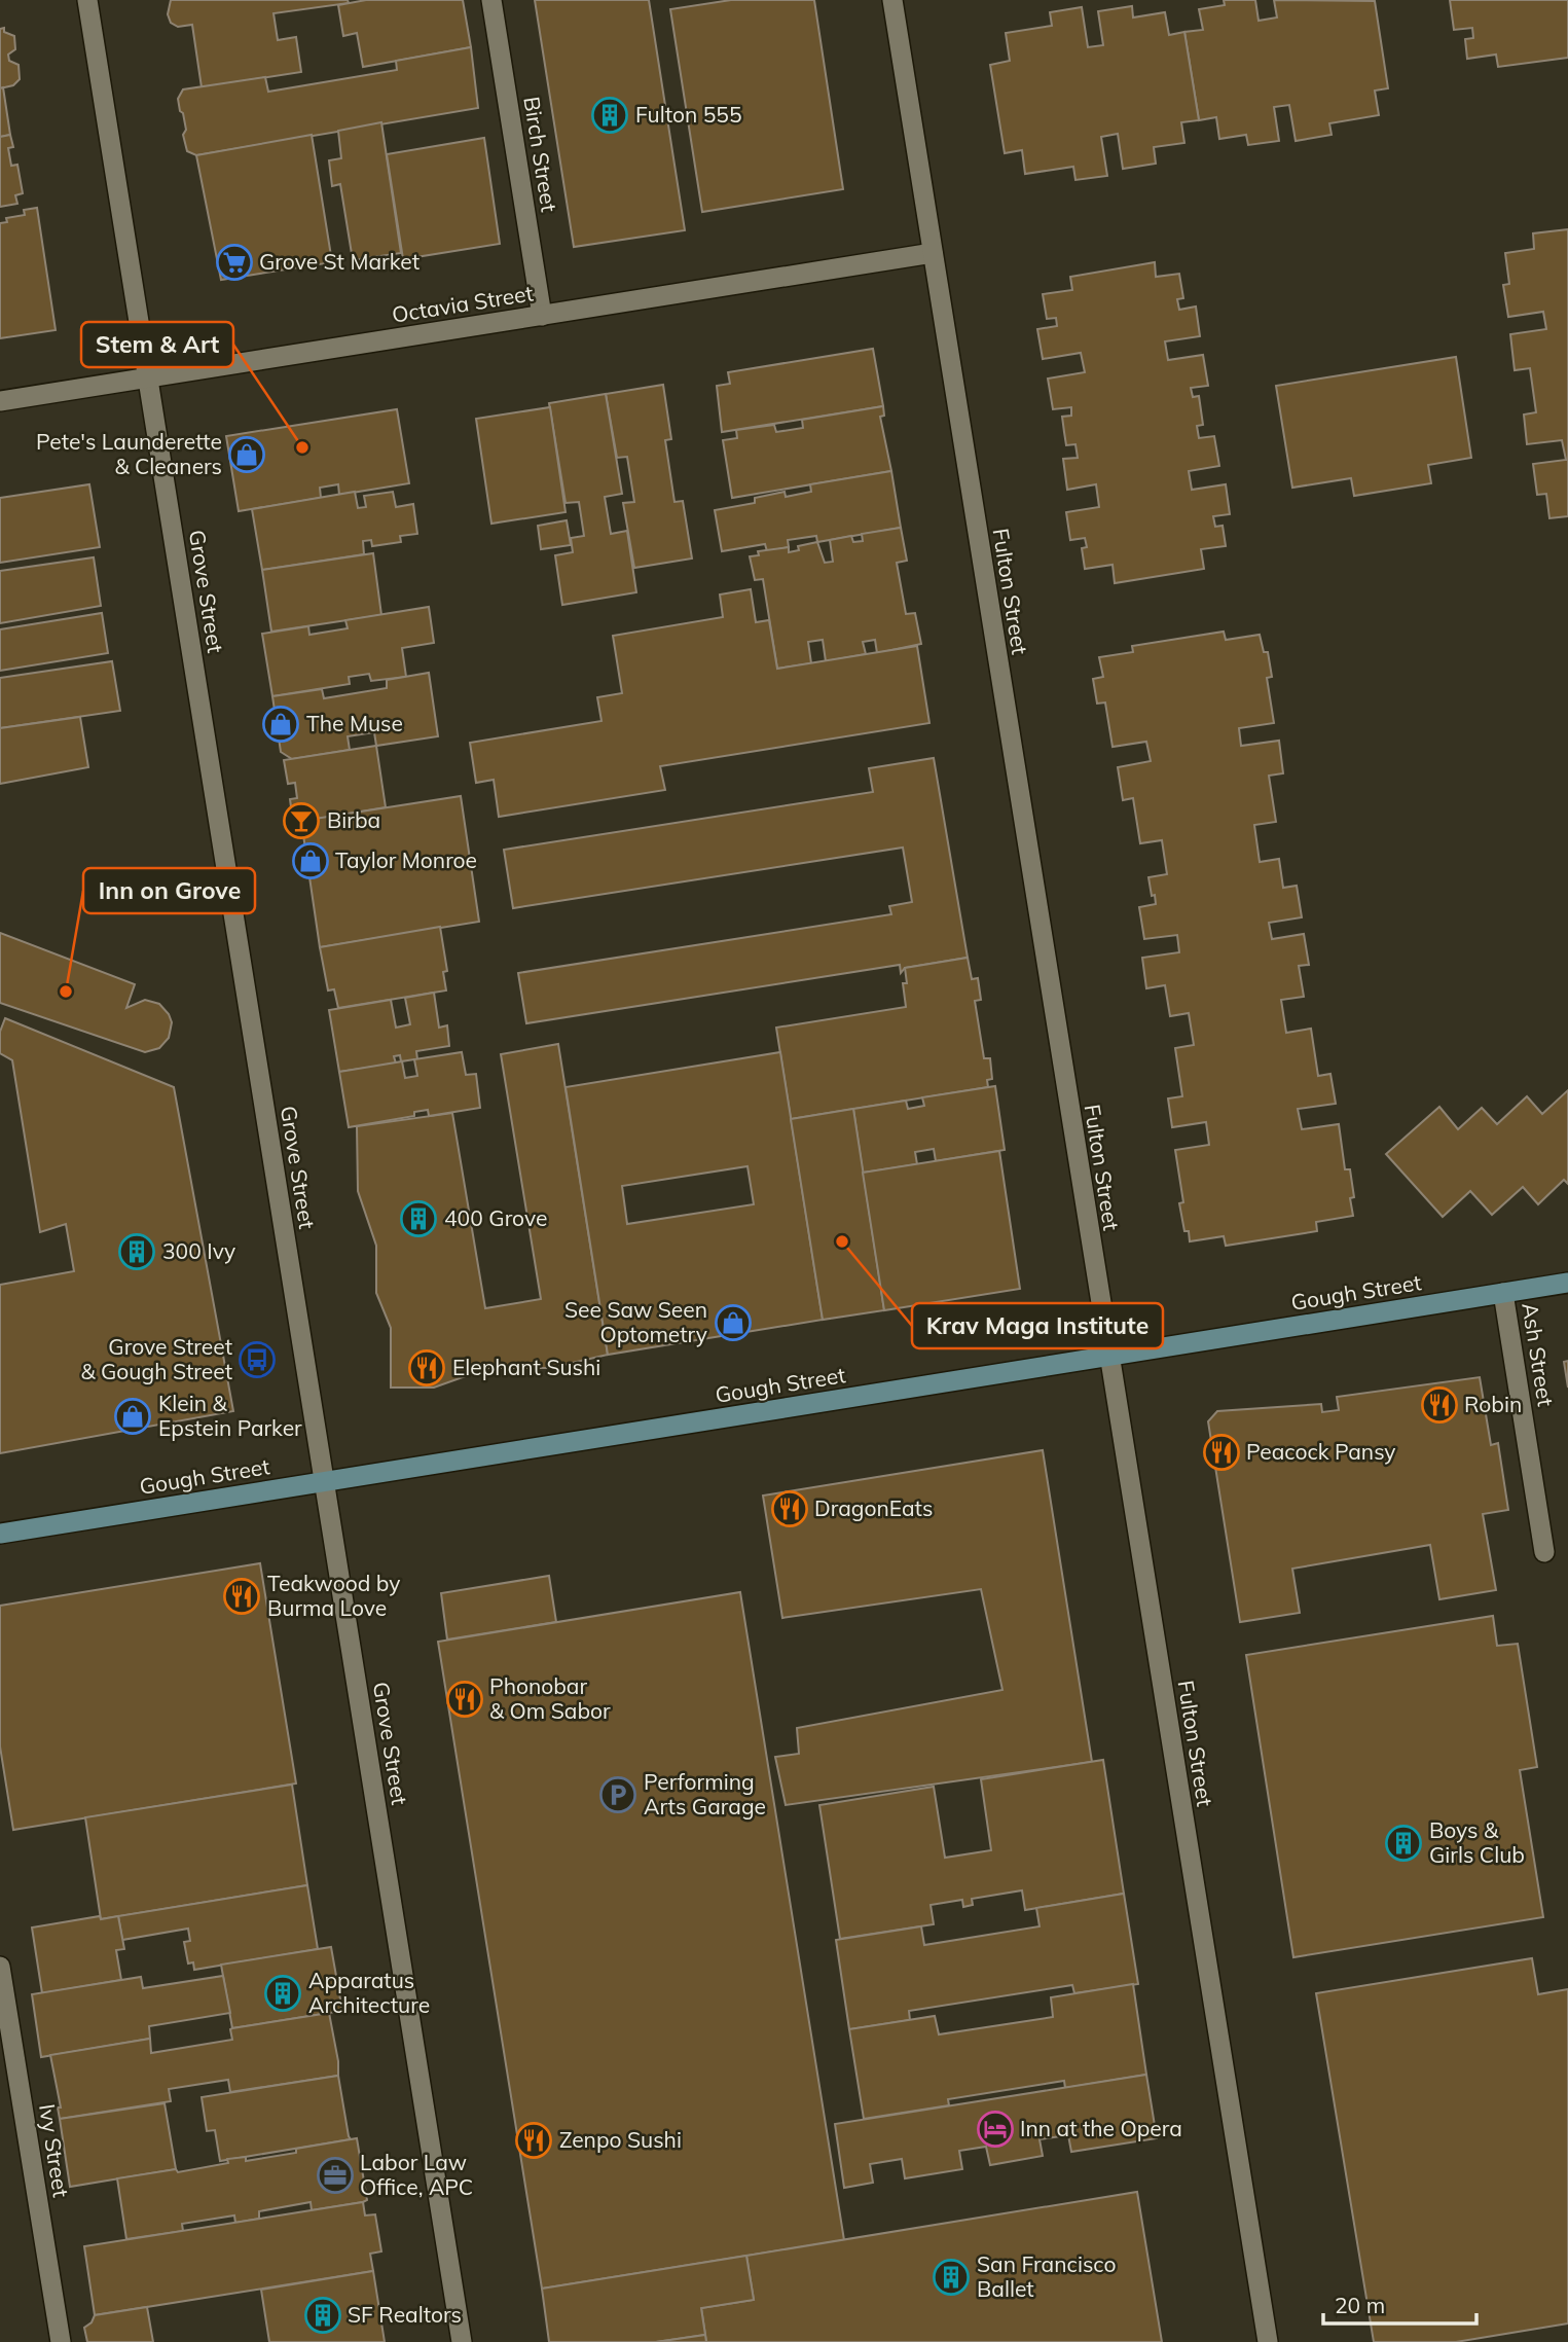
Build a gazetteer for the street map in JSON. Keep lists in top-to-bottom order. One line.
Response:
{"streets":{"main road":["Gough Street"],"street":["Birch Street","Octavia Street","Grove Street","Fulton Street","Ash Street","Ivy Street"]},"crossings":[["Birch Street","Octavia Street"],["Octavia Street","Grove Street"],["Octavia Street","Fulton Street"],["Grove Street","Gough Street"],["Fulton Street","Gough Street"],["Gough Street","Ash Street"]],"places":{"building":["Fulton 555","400 Grove","300 Ivy","Boys & Girls Club","Apparatus Architecture","San Francisco Ballet","SF Realtors"],"supermarket":["Grove St Market"],"other":["Stem & Art","Inn on Grove","Krav Maga Institute"],"shop":["Pete's Launderette & Cleaners","The Muse","Taylor Monroe","See Saw Seen Optometry","Klein & Epstein Parker"],"bar":["Birba"],"bus stop":["Grove Street & Gough Street"],"restaurant":["Elephant Sushi","Robin","Peacock Pansy","DragonEats","Teakwood by Burma Love","Phonobar & Om Sabor","Zenpo Sushi"],"parking":["Performing Arts Garage"],"hotel":["Inn at the Opera"],"office":["Labor Law Office, APC"]},"scale_bar":"20 m"}
